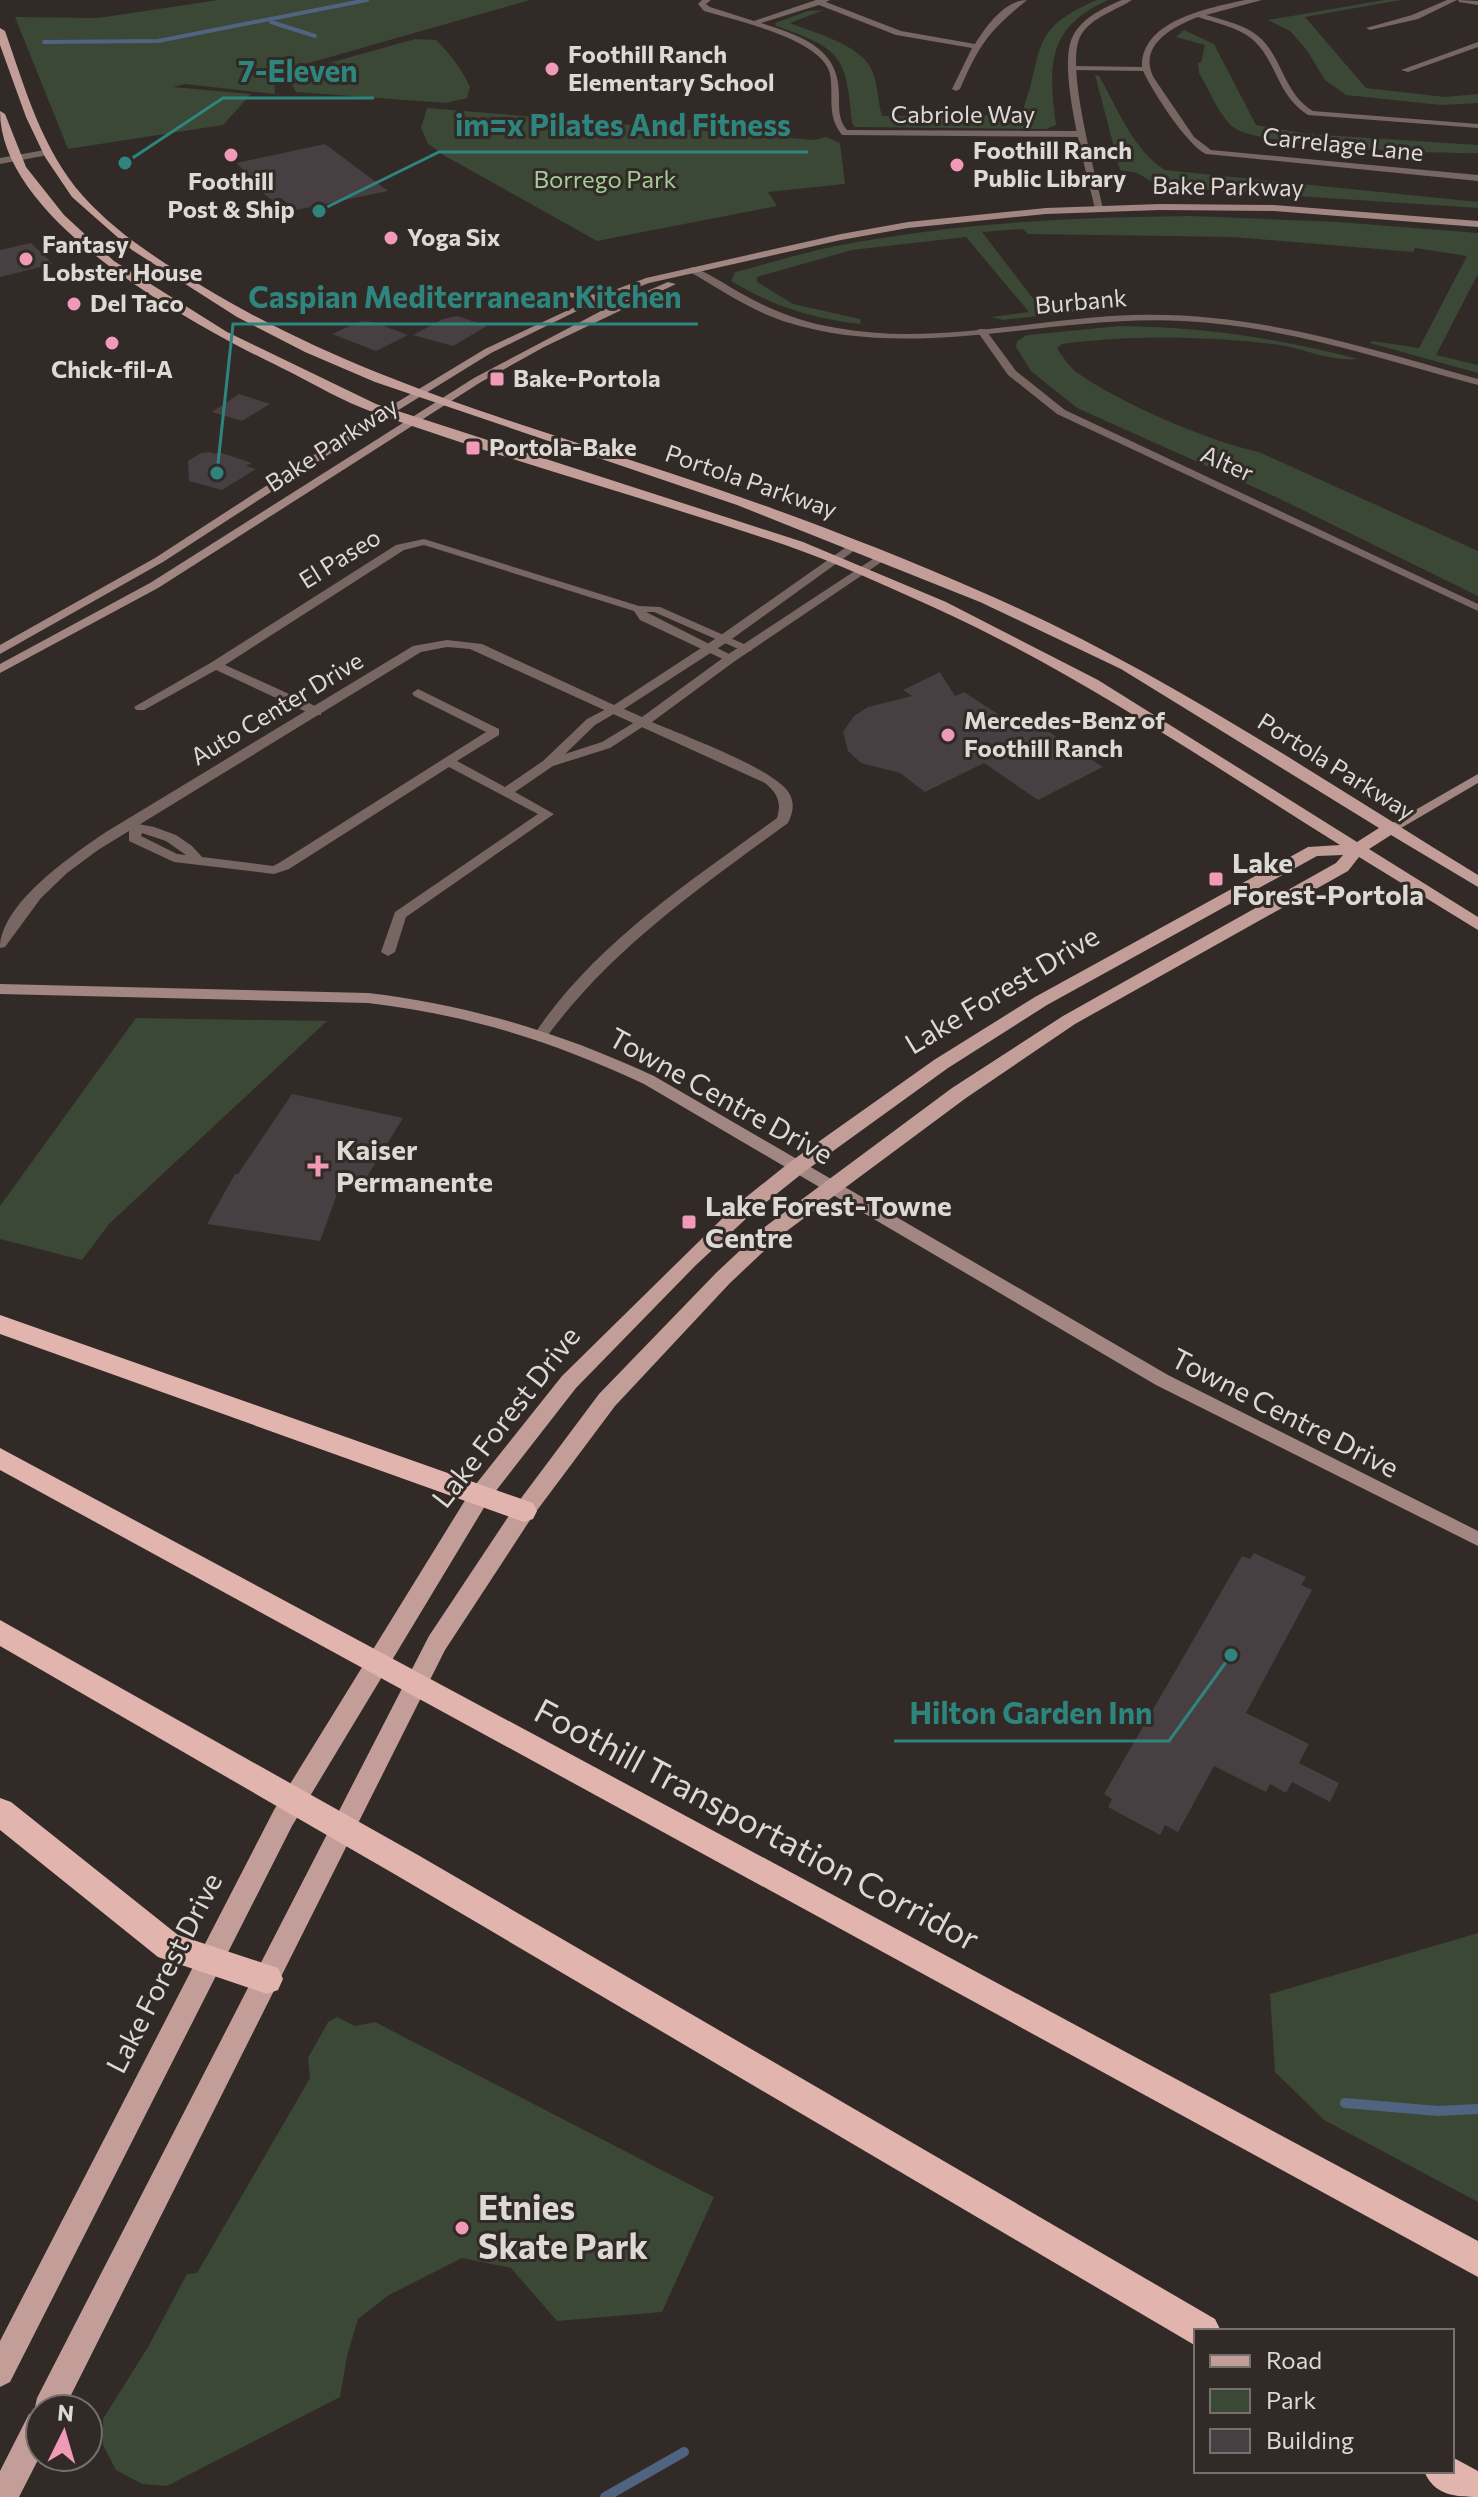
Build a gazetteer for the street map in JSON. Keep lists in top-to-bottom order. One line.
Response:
{"streets":{"highway":["Foothill Transportation Corridor"],"main road":["Bake Parkway","Portola Parkway","Lake Forest Drive","Towne Centre Drive"],"street":["Cabriole Way","Carrelage Lane","Burbank","Alter","El Paseo","Auto Center Drive"]},"crossings":[["Bake Parkway","Burbank"],["Bake Parkway","Portola Parkway"],["Burbank","Alter"],["Portola Parkway","Lake Forest Drive"],["Auto Center Drive","Towne Centre Drive"],["Lake Forest Drive","Towne Centre Drive"]],"parks":["Borrego Park"],"places":{"other":["Foothill Ranch Elementary School","Foothill Post & Ship","7-Eleven","Foothill Ranch Public Library","im=x Pilates And Fitness","Yoga Six","Fantasy Lobster House","Del Taco","Chick-fil-A","Caspian Mediterranean Kitchen","Mercedes-Benz of Foothill Ranch","Hilton Garden Inn","Etnies Skate Park"],"transit":["Bake-Portola","Portola-Bake","Lake Forest-Portola","Lake Forest-Towne Centre"],"health":["Kaiser Permanente"]},"legend":["Road","Park","Building"],"north":"top"}
